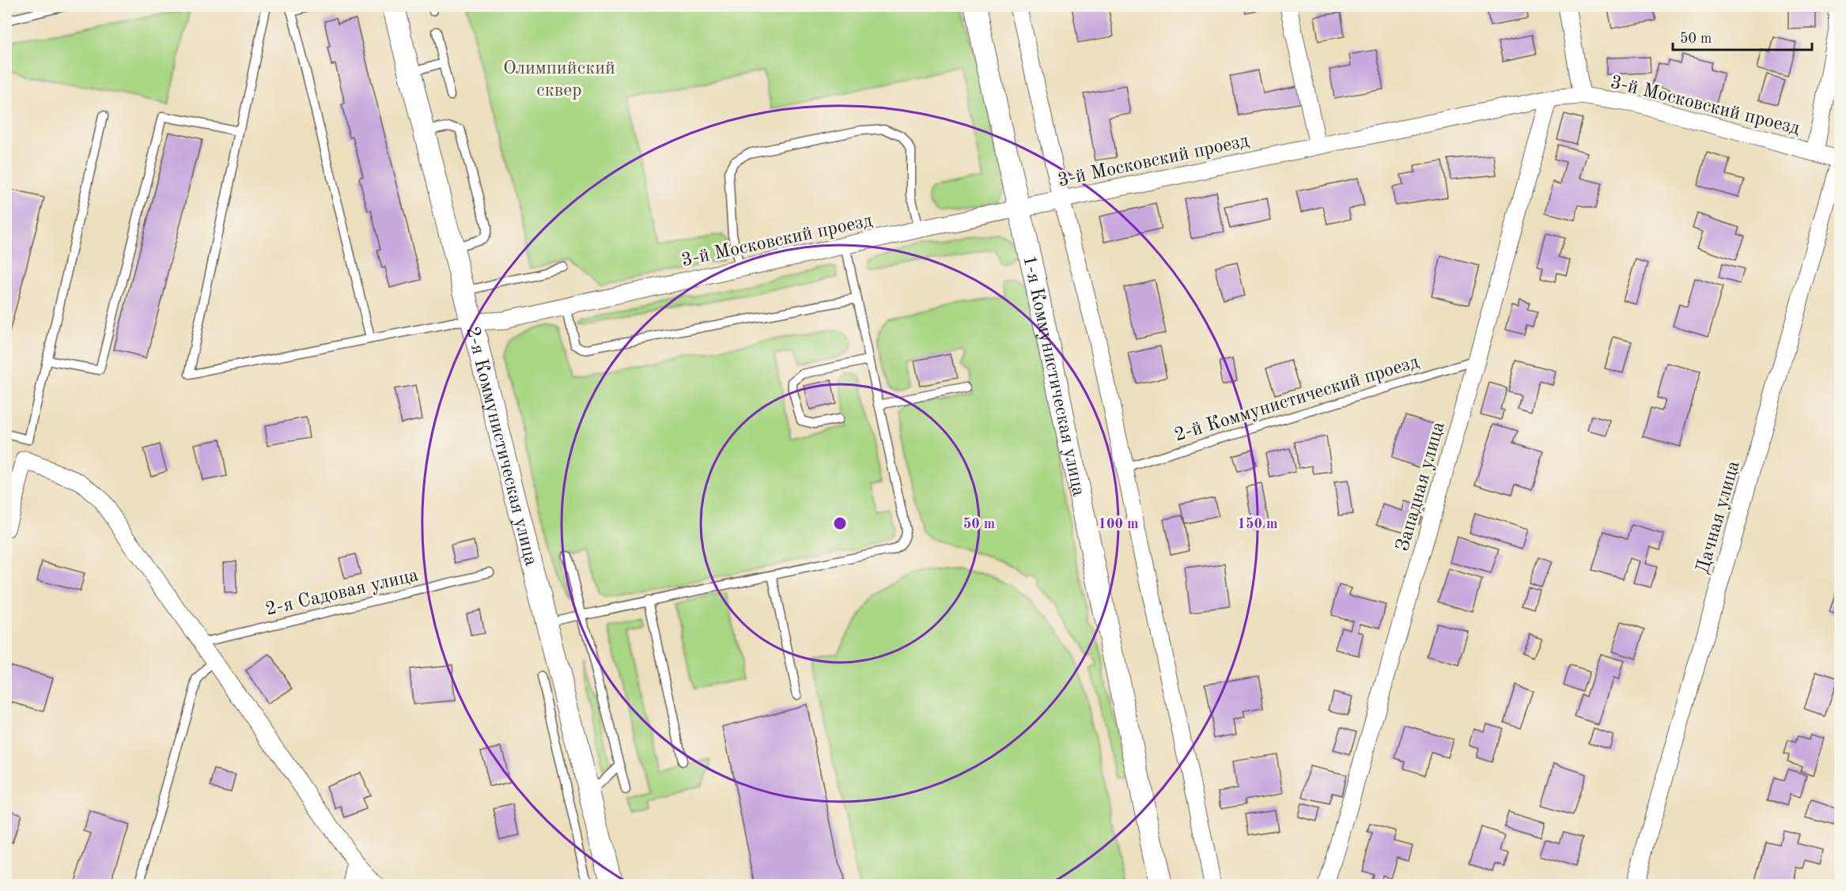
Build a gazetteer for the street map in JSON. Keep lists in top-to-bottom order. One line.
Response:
{"streets":{"street":["3-й Московский проезд","1-я Коммунистическая улица","2-я Коммунистическая улица","Западная улица","Дачная улица"],"lane":["2-й Коммунистический проезд","2-я Садовая улица"]},"crossings":[["3-й Московский проезд","1-я Коммунистическая улица"],["3-й Московский проезд","2-я Коммунистическая улица"],["3-й Московский проезд","Западная улица"],["3-й Московский проезд","Дачная улица"],["2-й Коммунистический проезд","Западная улица"]],"parks":["Олимпийский сквер"],"scale_bar":"50 m","rings":["50 m","100 m","150 m"]}
